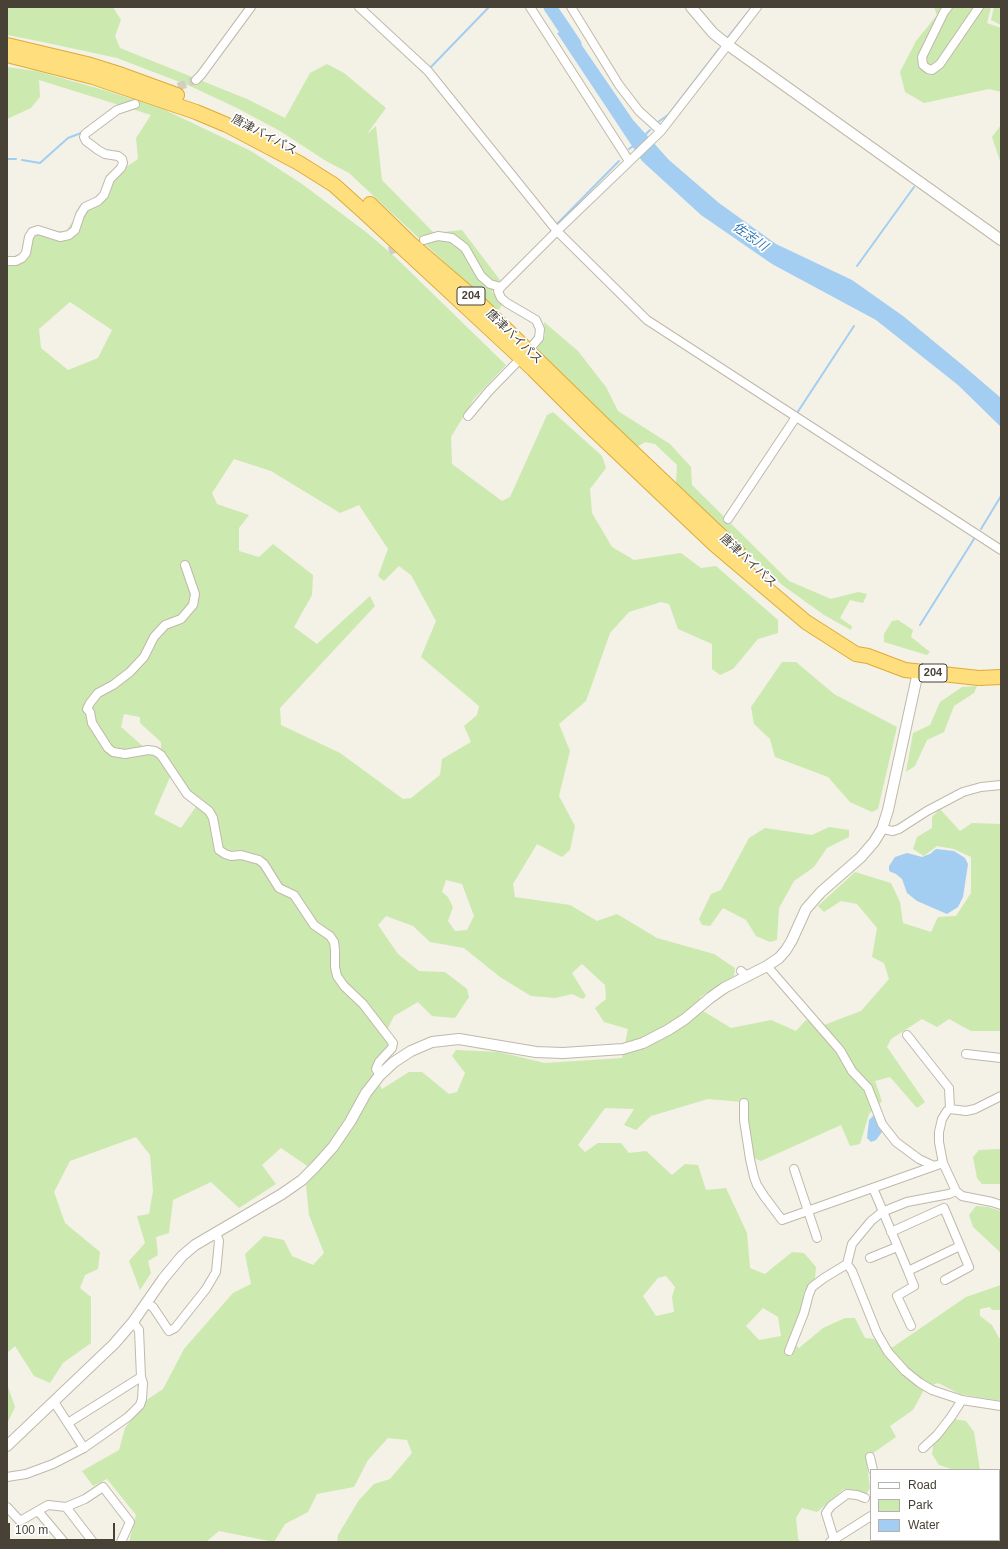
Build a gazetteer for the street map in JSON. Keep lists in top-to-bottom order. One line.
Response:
{"streets":{"highway":["唐津バイパス","204"]},"water":["佐志川"],"legend":["Road","Park","Water"],"scale_bar":"100 m"}
